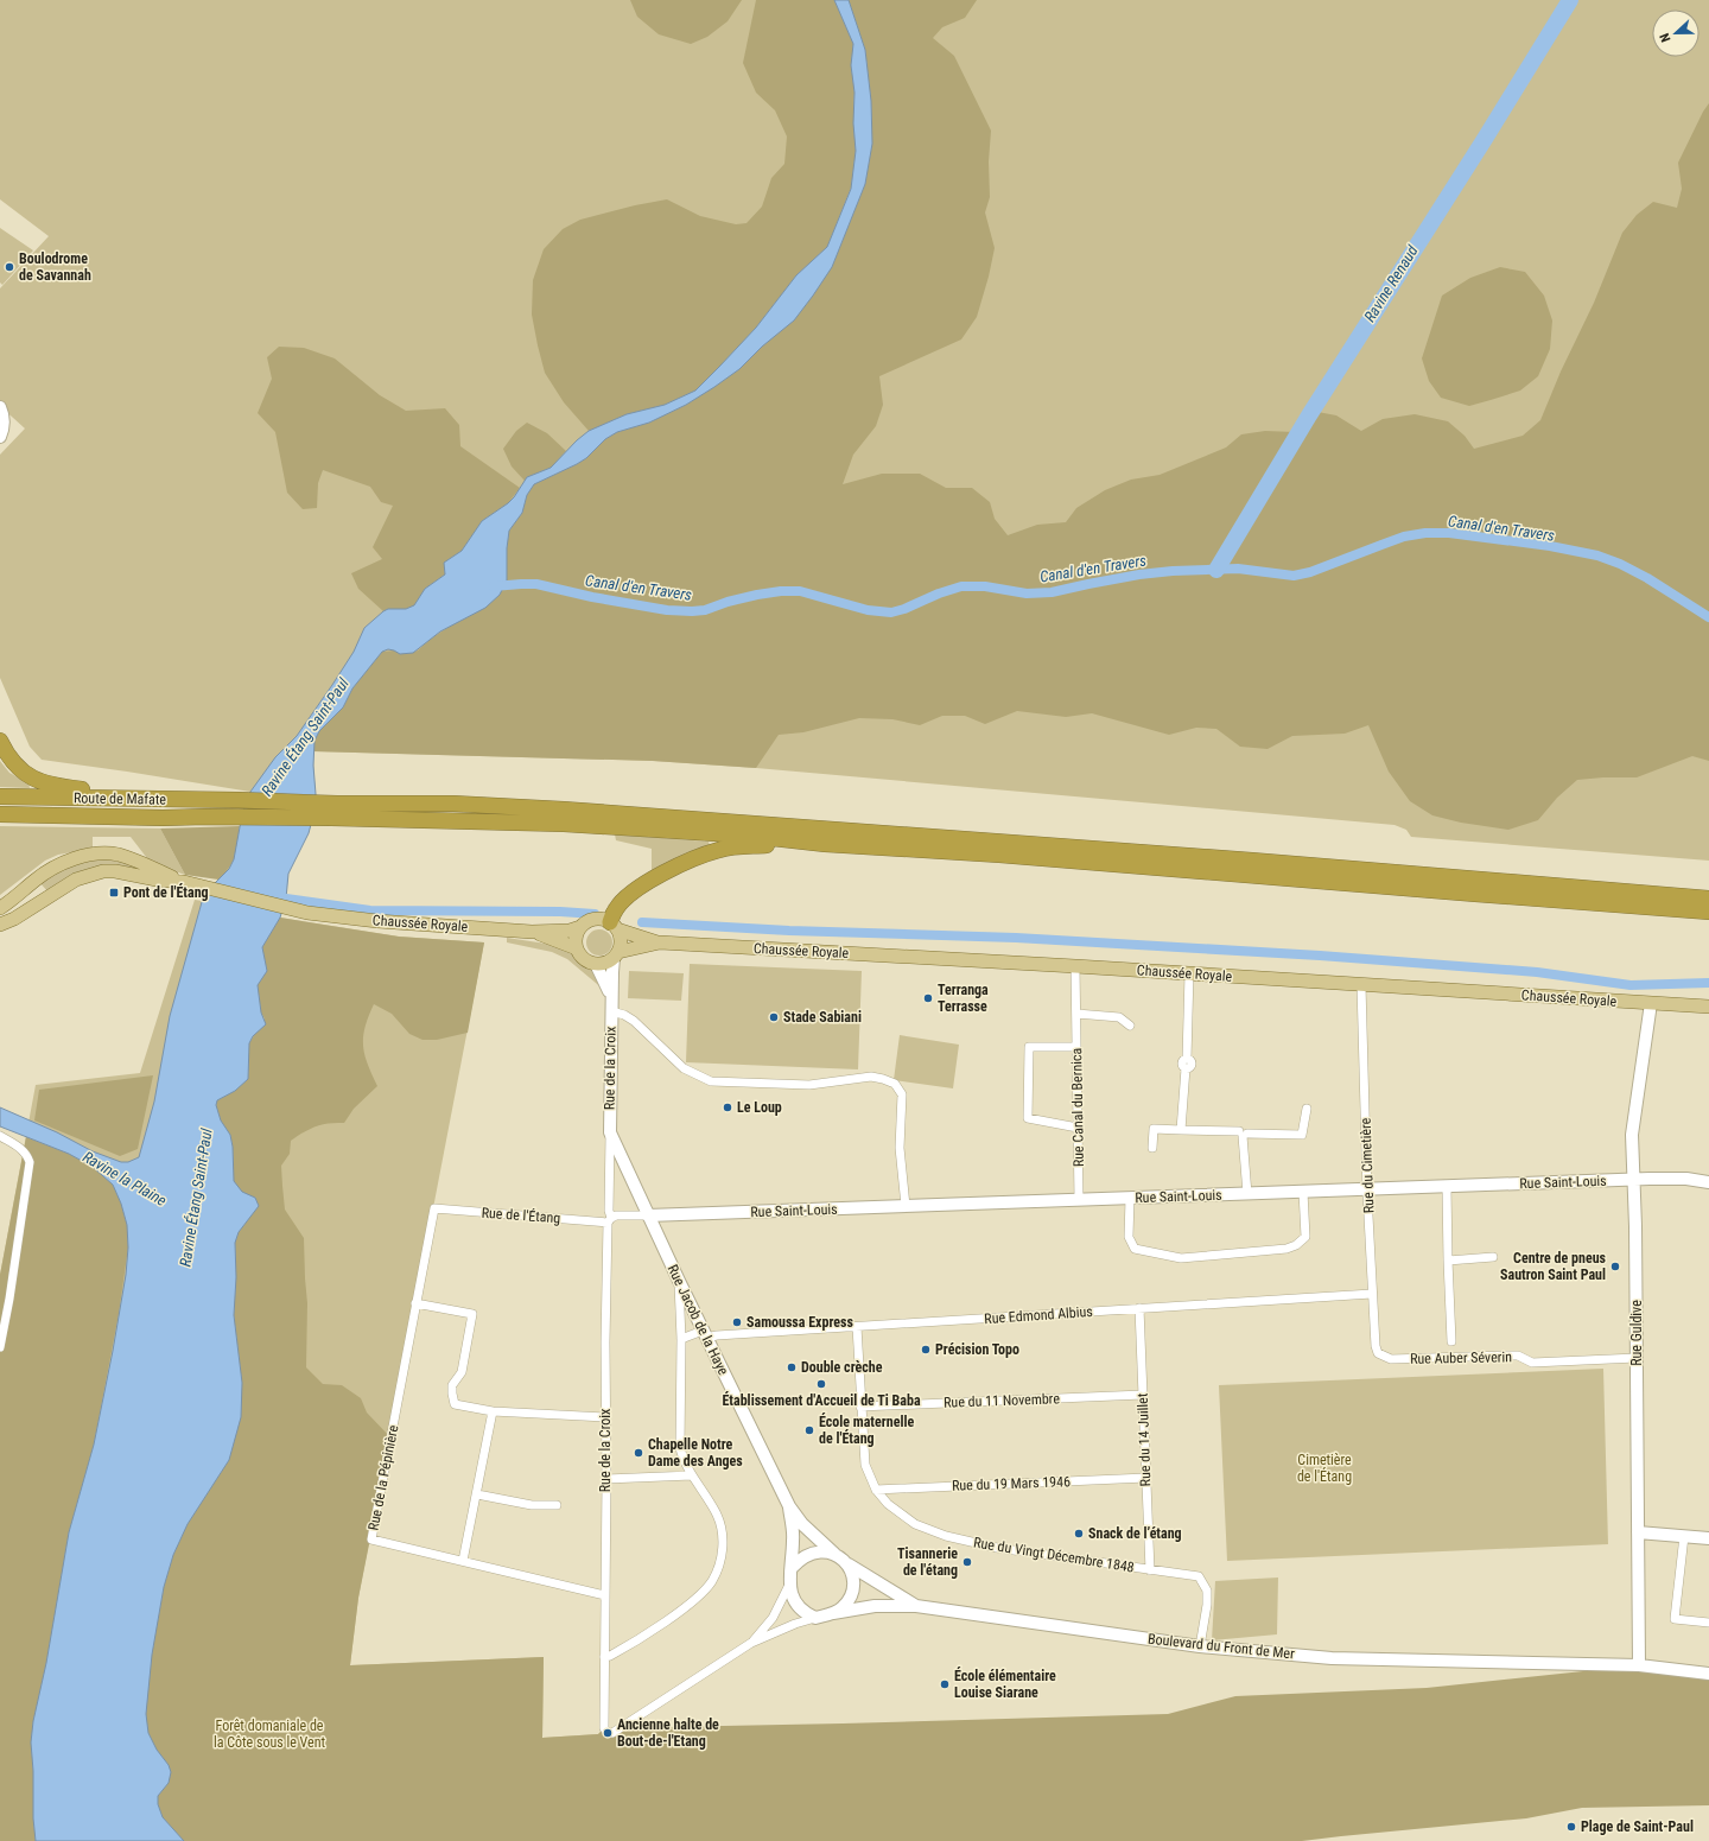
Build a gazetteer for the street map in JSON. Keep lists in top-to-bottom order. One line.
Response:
{"streets":{"highway":["Route de Mafate"],"main road":["Chaussée Royale","Rue de la Croix","Rue Saint-Louis","Rue Jacob de la Haye","Rue Guldive","Boulevard du Front de Mer"],"street":["Rue Canal du Bernica","Rue du Cimetière","Rue de l'Étang","Rue Edmond Albius","Rue Auber Séverin","Rue du 11 Novembre","Rue du 14 Juillet","Rue de la Pépinière","Rue du 19 Mars 1946","Rue du Vingt Décembre 1848"]},"crossings":[["Chaussée Royale","Rue de la Croix"],["Chaussée Royale","Rue Canal du Bernica"],["Chaussée Royale","Rue du Cimetière"],["Chaussée Royale","Rue Guldive"],["Rue de la Croix","Rue de l'Étang"],["Rue de la Croix","Rue Jacob de la Haye"],["Rue de la Croix","Rue de la Pépinière"],["Rue de la Croix","Boulevard du Front de Mer"],["Rue Canal du Bernica","Rue Saint-Louis"],["Rue du Cimetière","Rue Saint-Louis"],["Rue du Cimetière","Rue Edmond Albius"],["Rue du Cimetière","Rue Auber Séverin"],["Rue Saint-Louis","Rue de l'Étang"],["Rue Saint-Louis","Rue Jacob de la Haye"],["Rue Saint-Louis","Rue Guldive"],["Rue Saint-Louis","Rue Auber Séverin"],["Rue de l'Étang","Rue Jacob de la Haye"],["Rue de l'Étang","Rue de la Pépinière"],["Rue Edmond Albius","Rue Jacob de la Haye"],["Rue Edmond Albius","Rue du 14 Juillet"],["Rue Edmond Albius","Rue du Vingt Décembre 1848"],["Rue Jacob de la Haye","Boulevard du Front de Mer"],["Rue Guldive","Rue Auber Séverin"],["Rue Guldive","Boulevard du Front de Mer"],["Rue du 11 Novembre","Rue du 14 Juillet"],["Rue du 11 Novembre","Rue du Vingt Décembre 1848"],["Rue du 14 Juillet","Rue du 19 Mars 1946"],["Rue du 14 Juillet","Rue du Vingt Décembre 1848"],["Rue du 19 Mars 1946","Rue du Vingt Décembre 1848"],["Rue du Vingt Décembre 1848","Boulevard du Front de Mer"]],"water":["Ravine Renaud","Canal d'en Travers","Ravine Étang Saint-Paul","Ravine la Plaine"],"parks":["Cimetière de l'Étang","Forêt domaniale de la Côte sous le Vent"],"places":{"other":["Boulodrome de Savannah","Terranga Terrasse","Stade Sabiani","Le Loup","Centre de pneus Sautron Saint Paul","Samoussa Express","Précision Topo","Double crèche","Établissement d'Accueil de Ti Baba","École maternelle de l'Étang","Chapelle Notre Dame des Anges","Snack de l’étang","Tisannerie de l'étang","École élémentaire Louise Siarane","Ancienne halte de Bout-de-l'Etang","Plage de Saint-Paul"],"transit":["Pont de l'Étang"]},"north":"left"}
